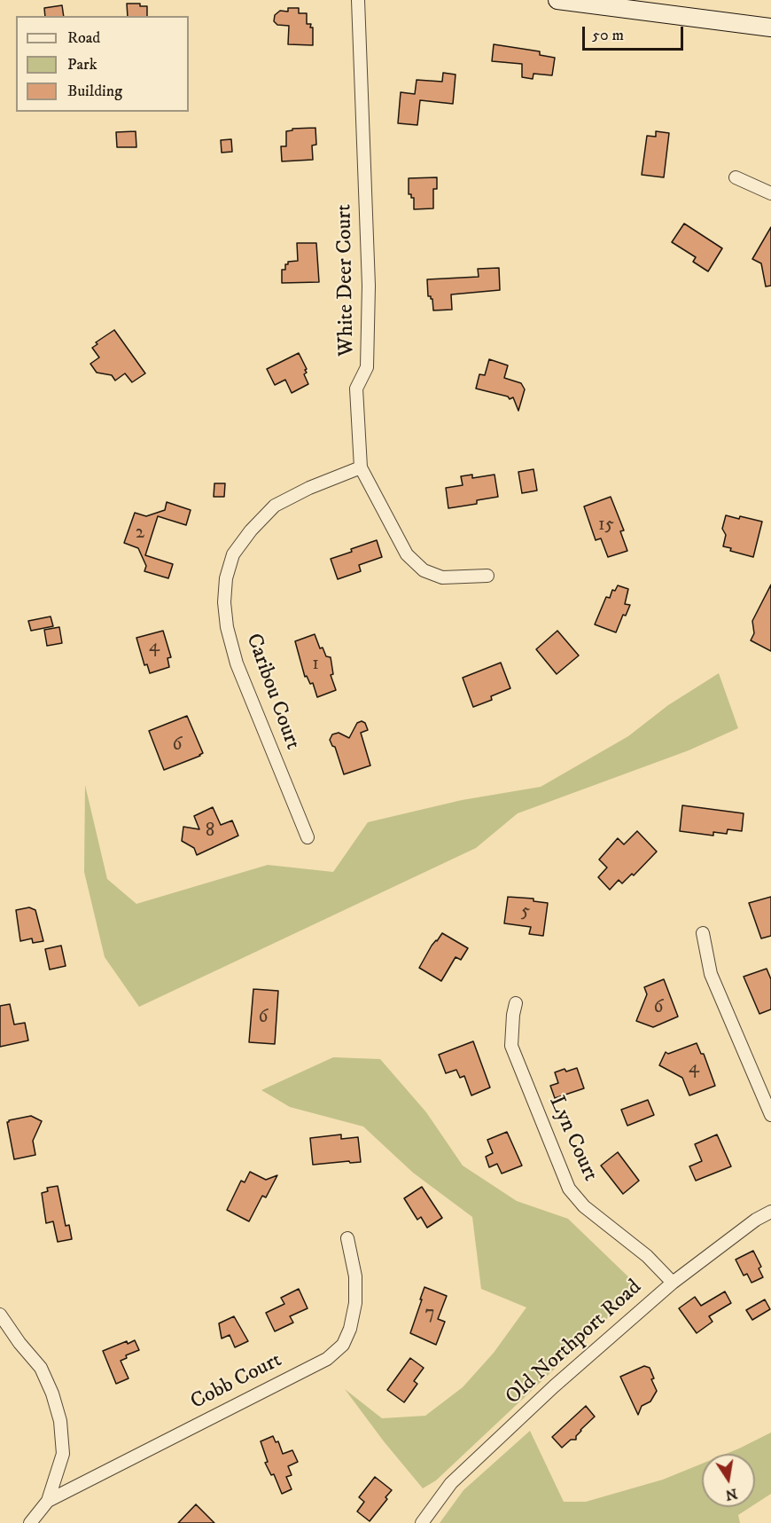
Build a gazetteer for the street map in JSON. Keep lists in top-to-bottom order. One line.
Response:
{"streets":{"street":["White Deer Court","Caribou Court","Lyn Court","Old Northport Road","Cobb Court"]},"crossings":[["White Deer Court","Caribou Court"],["Lyn Court","Old Northport Road"]],"house_numbers":["15","2","4","1","6","8","5","6","6","4","7"],"legend":["Road","Park","Building"],"scale_bar":"50 m","north":"bottom"}
